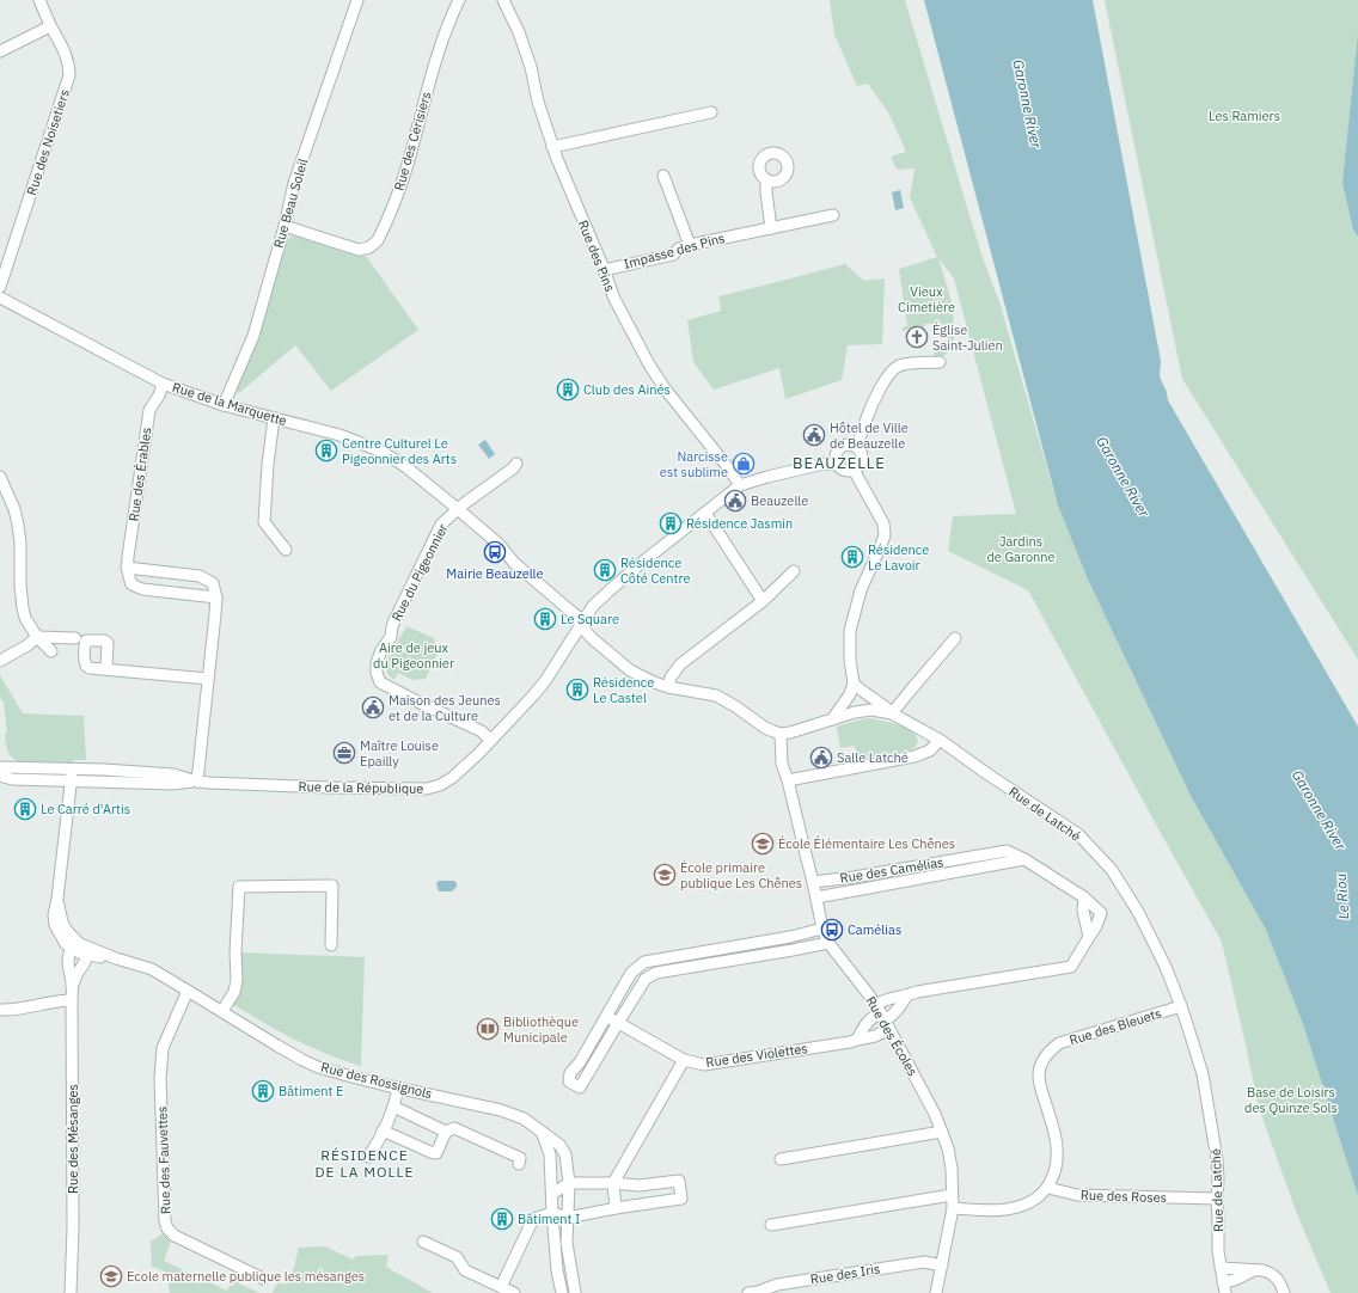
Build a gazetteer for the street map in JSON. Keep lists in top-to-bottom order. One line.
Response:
{"streets":{"street":["Rue des Cerisiers","Rue des Noisetiers","Rue Beau Soleil","Impasse des Pins","Rue des Pins","Rue de la Marquette","Rue des Érables","Rue du Pigeonnier","Rue de la République","Rue de Latché","Rue des Camélias","Rue des Bleuets","Rue des Écoles","Rue des Violettes","Rue des Rossignols","Rue des Mésanges","Rue des Fauvettes","Rue des Roses","Rue des Iris"]},"crossings":[["Rue des Cerisiers","Rue Beau Soleil"],["Rue Beau Soleil","Rue de la Marquette"],["Impasse des Pins","Rue des Pins"],["Rue des Pins","Rue de la République"],["Rue de la Marquette","Rue des Érables"],["Rue de la Marquette","Rue du Pigeonnier"],["Rue de la Marquette","Rue de la République"],["Rue du Pigeonnier","Rue de la République"],["Rue de Latché","Rue des Bleuets"],["Rue de Latché","Rue des Écoles"],["Rue de Latché","Rue des Roses"],["Rue des Camélias","Rue des Écoles"],["Rue des Camélias","Rue des Violettes"],["Rue des Bleuets","Rue des Roses"],["Rue des Écoles","Rue des Violettes"],["Rue des Écoles","Rue des Iris"],["Rue des Rossignols","Rue des Mésanges"],["Rue des Rossignols","Rue des Fauvettes"]],"districts":["BEAUZELLE","RÉSIDENCE DE LA MOLLE"],"water":["Garonne River","Le Riou"],"parks":["Les Ramiers","Vieux Cimetière","Jardins de Garonne","Aire de jeux du Pigeonnier","Base de Loisirs des Quinze Sols"],"places":{"church":["Église Saint-Julien"],"building":["Club des Ainés","Centre Culturel Le Pigeonnier des Arts","Résidence Jasmin","Résidence Le Lavoir","Résidence Côté Centre","Le Square","Résidence Le Castel","Le Carré d'Artis","Bâtiment E","Bâtiment I"],"public building":["Hôtel de Ville de Beauzelle","Beauzelle","Maison des Jeunes et de la Culture","Salle Latché"],"shop":["Narcisse est sublime"],"bus stop":["Mairie Beauzelle","Camélias"],"office":["Maître Louise Epailly"],"school or university":["École Élémentaire Les Chênes","École primaire publique Les Chênes","Ecole maternelle publique les mésanges"],"library":["Bibliothèque Municipale"]}}
